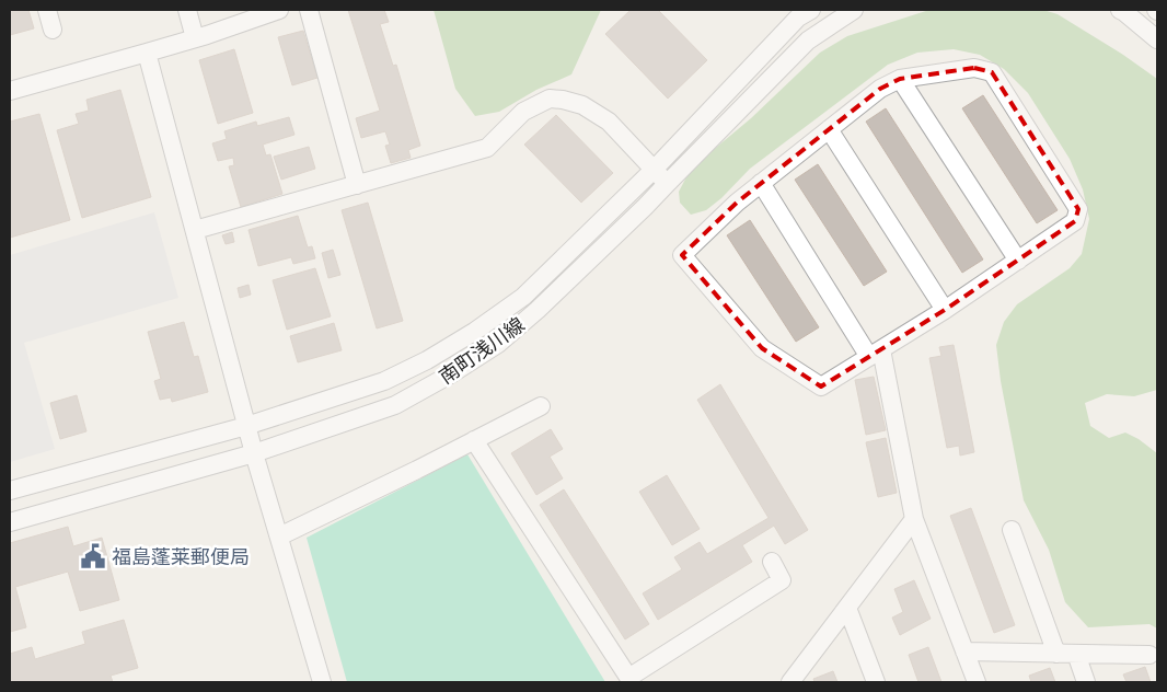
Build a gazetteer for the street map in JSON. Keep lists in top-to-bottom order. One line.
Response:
{"streets":{"street":["南町浅川線"]},"places":{"public building":["福島蓬莱郵便局"]}}
